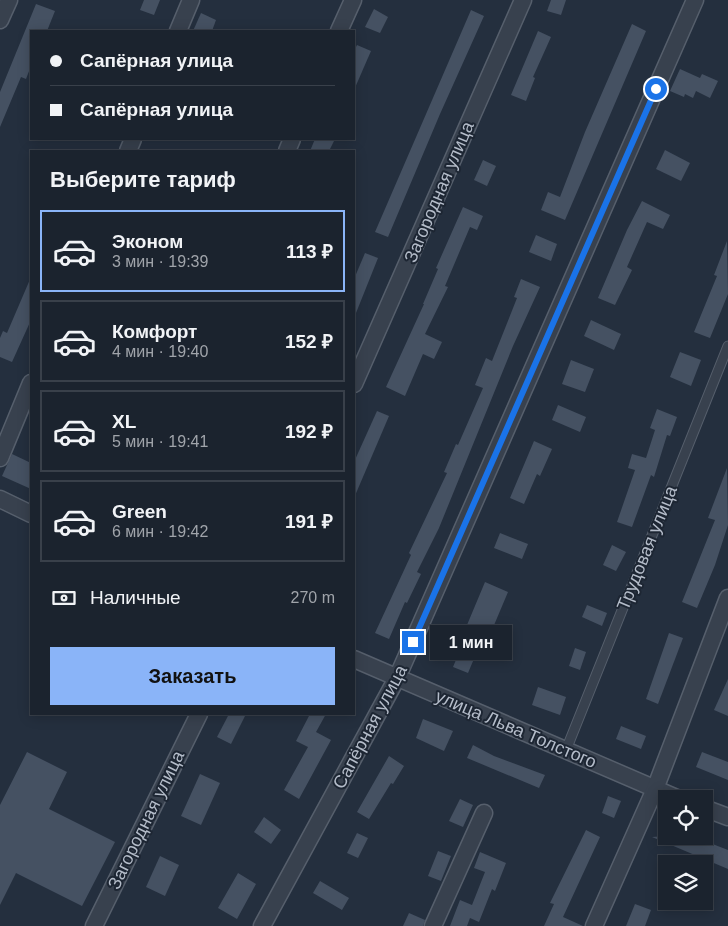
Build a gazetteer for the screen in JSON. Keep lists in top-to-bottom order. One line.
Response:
{"streets":{"street":["Загородная улица","Сапёрная улица","улица Льва Толстого"],"lane":["Трудовая улица"]},"crossings":[["Трудовая улица","улица Льва Толстого"],["Сапёрная улица","улица Льва Толстого"]],"page":{"banner":["Сапёрная улица","Сапёрная улица"],"heading":"Выберите тариф","list":[{"name":"Эконом","note":"3 мин · 19:39","value":"113 ₽"},{"name":"Комфорт","note":"4 мин · 19:40","value":"152 ₽"},{"name":"XL","note":"5 мин · 19:41","value":"192 ₽"},{"name":"Green","note":"6 мин · 19:42","value":"191 ₽"}],"pay":["Наличные","270 m"],"bubble":"1 мин","buttons":"Заказать"}}
